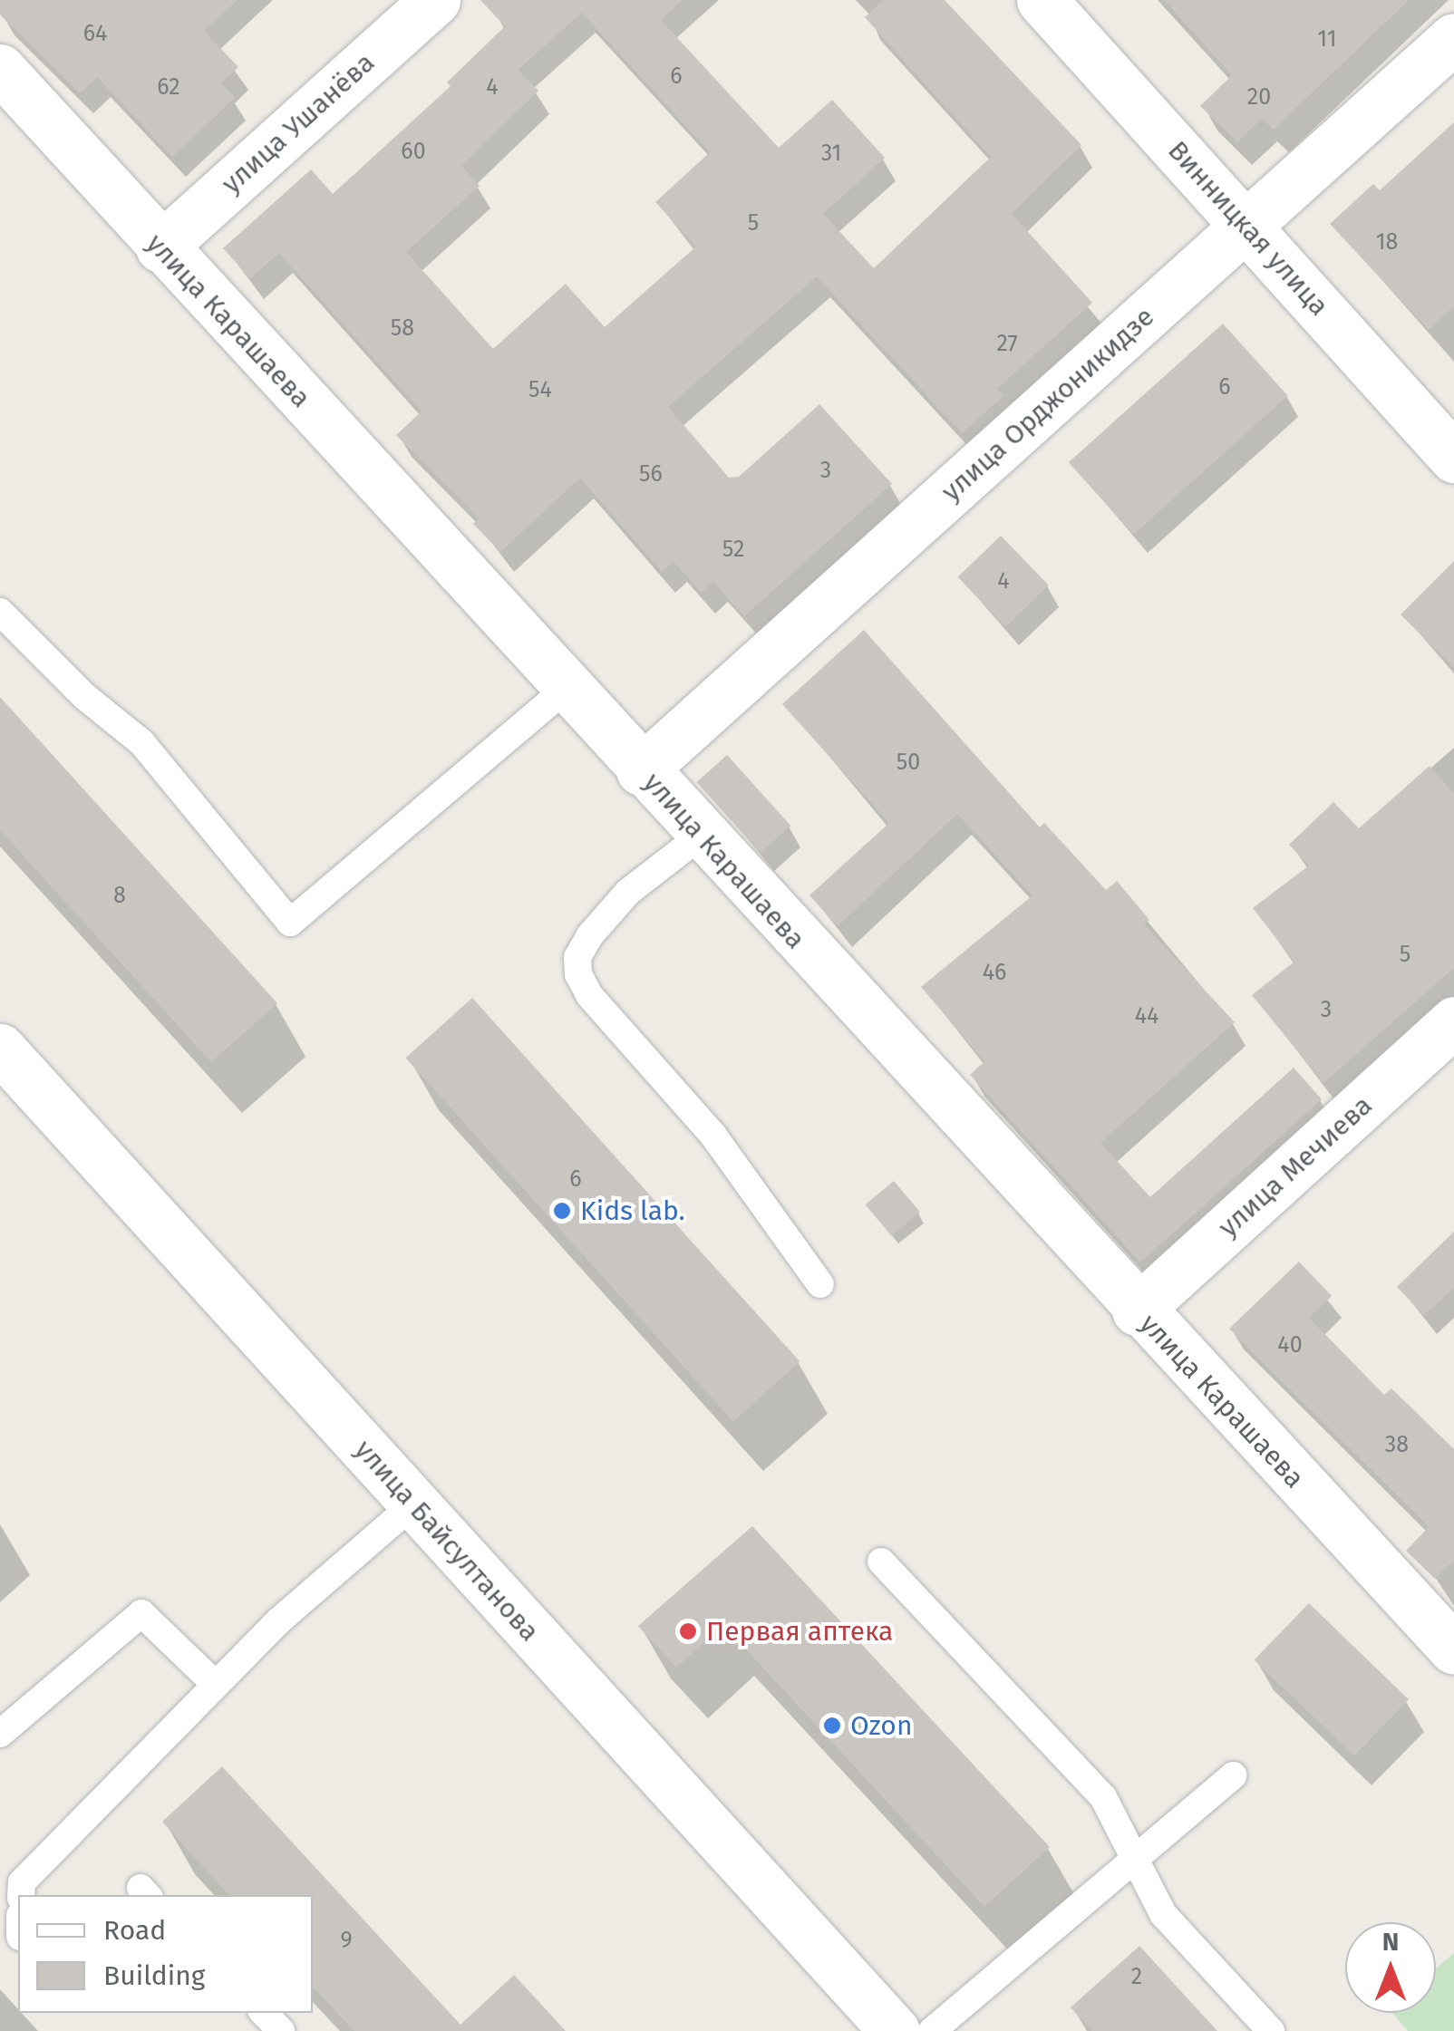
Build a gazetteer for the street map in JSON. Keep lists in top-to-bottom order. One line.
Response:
{"streets":{"street":["улица Ушанёва","Винницкая улица","улица Карашаева","улица Орджоникидзе","улица Мечиева","улица Байсултанова"]},"crossings":[["улица Ушанёва","улица Карашаева"],["Винницкая улица","улица Орджоникидзе"],["улица Карашаева","улица Орджоникидзе"],["улица Карашаева","улица Мечиева"]],"places":["Kids lab.","Первая аптека","Ozon"],"house_numbers":["64","11","6","62","4","20","60","31","5","18","58","27","6","54","3","56","52","4","50","8","5","46","3","44","6","40","38","9","2"],"legend":["Road","Building"],"north":"top"}
